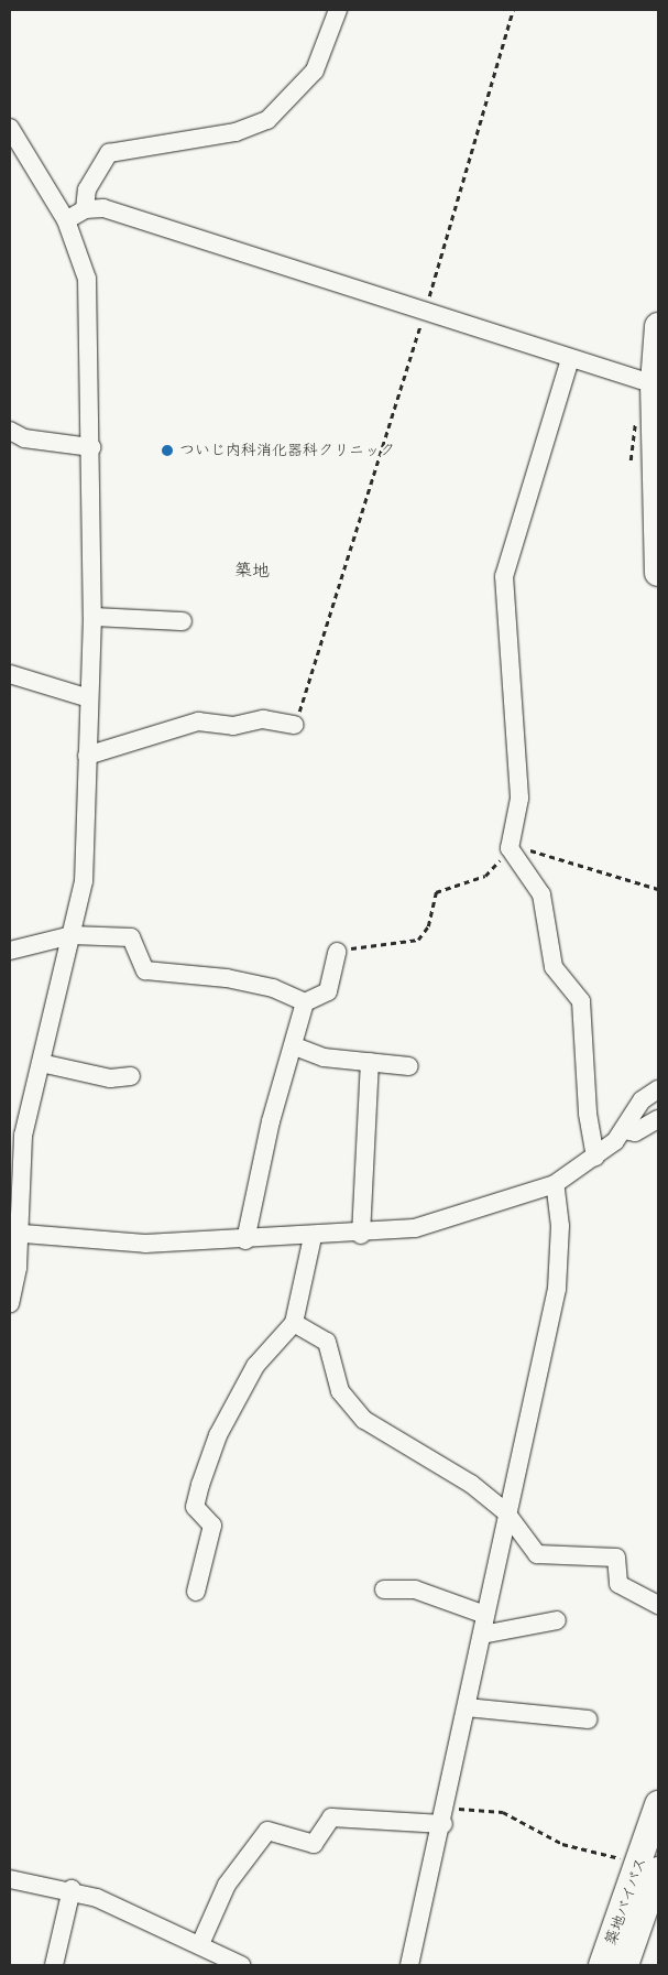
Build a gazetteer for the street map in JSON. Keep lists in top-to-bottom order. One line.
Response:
{"streets":{"highway":["築地バイパス"]},"districts":["築地"],"places":["ついじ内科消化器科クリニック"]}
